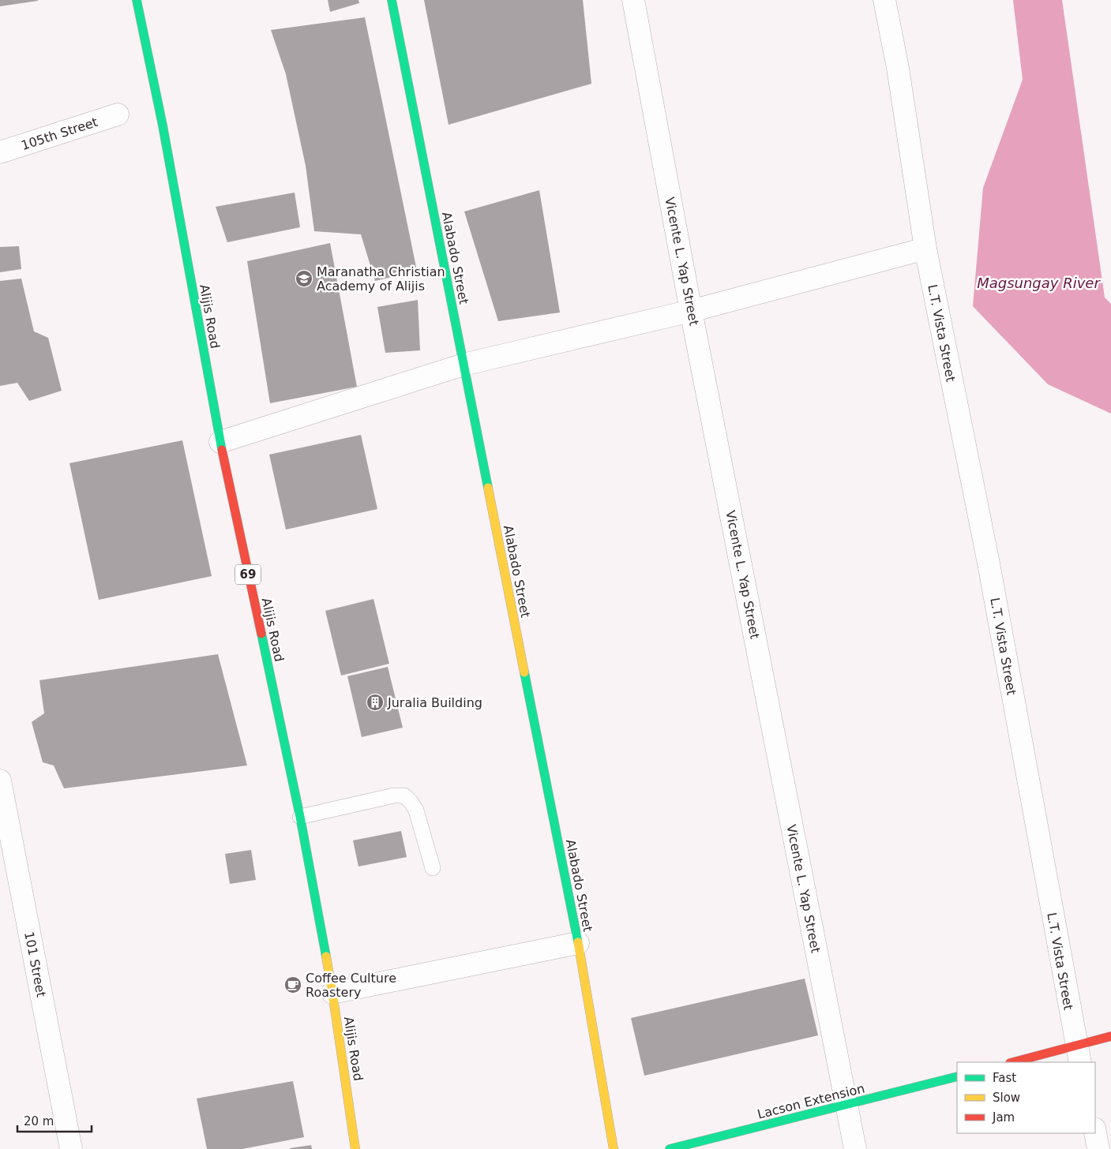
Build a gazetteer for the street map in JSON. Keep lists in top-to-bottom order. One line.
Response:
{"streets":{"main road":["Alabado Street","Alijis Road","69","Lacson Extension"],"street":["105th Street","Vicente L. Yap Street","L.T. Vista Street","101 Street"]},"crossings":[["Vicente L. Yap Street","Lacson Extension"]],"water":["Magsungay River"],"places":{"school or university":["Maranatha Christian Academy of Alijis"],"building":["Juralia Building"],"cafe":["Coffee Culture Roastery"]},"legend":["Fast","Slow","Jam"],"scale_bar":"20 m"}
